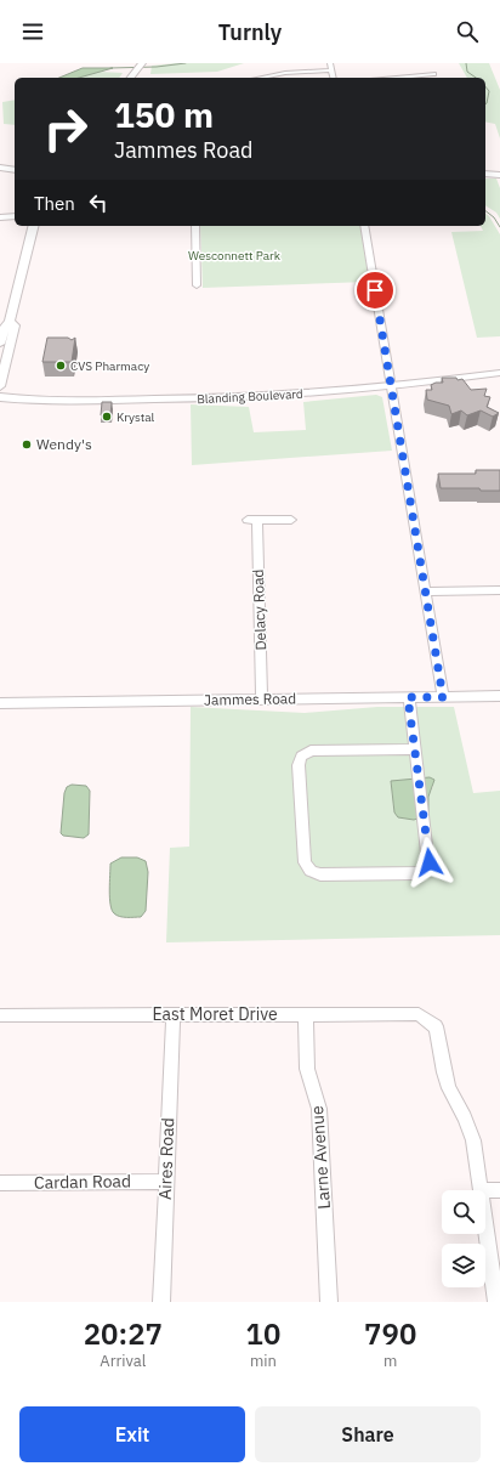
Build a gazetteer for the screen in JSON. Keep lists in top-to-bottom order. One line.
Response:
{"streets":{"main road":["Blanding Boulevard"],"street":["Delacy Road","Jammes Road","East Moret Drive","Larne Avenue","Aires Road","Cardan Road"]},"crossings":[["Delacy Road","Jammes Road"],["East Moret Drive","Larne Avenue"],["East Moret Drive","Aires Road"],["Aires Road","Cardan Road"]],"parks":["Wesconnett Park"],"places":["CVS Pharmacy","Krystal","Wendy's"],"page":{"header":"Turnly","turn":["150 m","Jammes Road"],"then":"Then","eta":["20:27","Arrival","10","min","790","m"],"buttons":["Exit","Share"]}}
